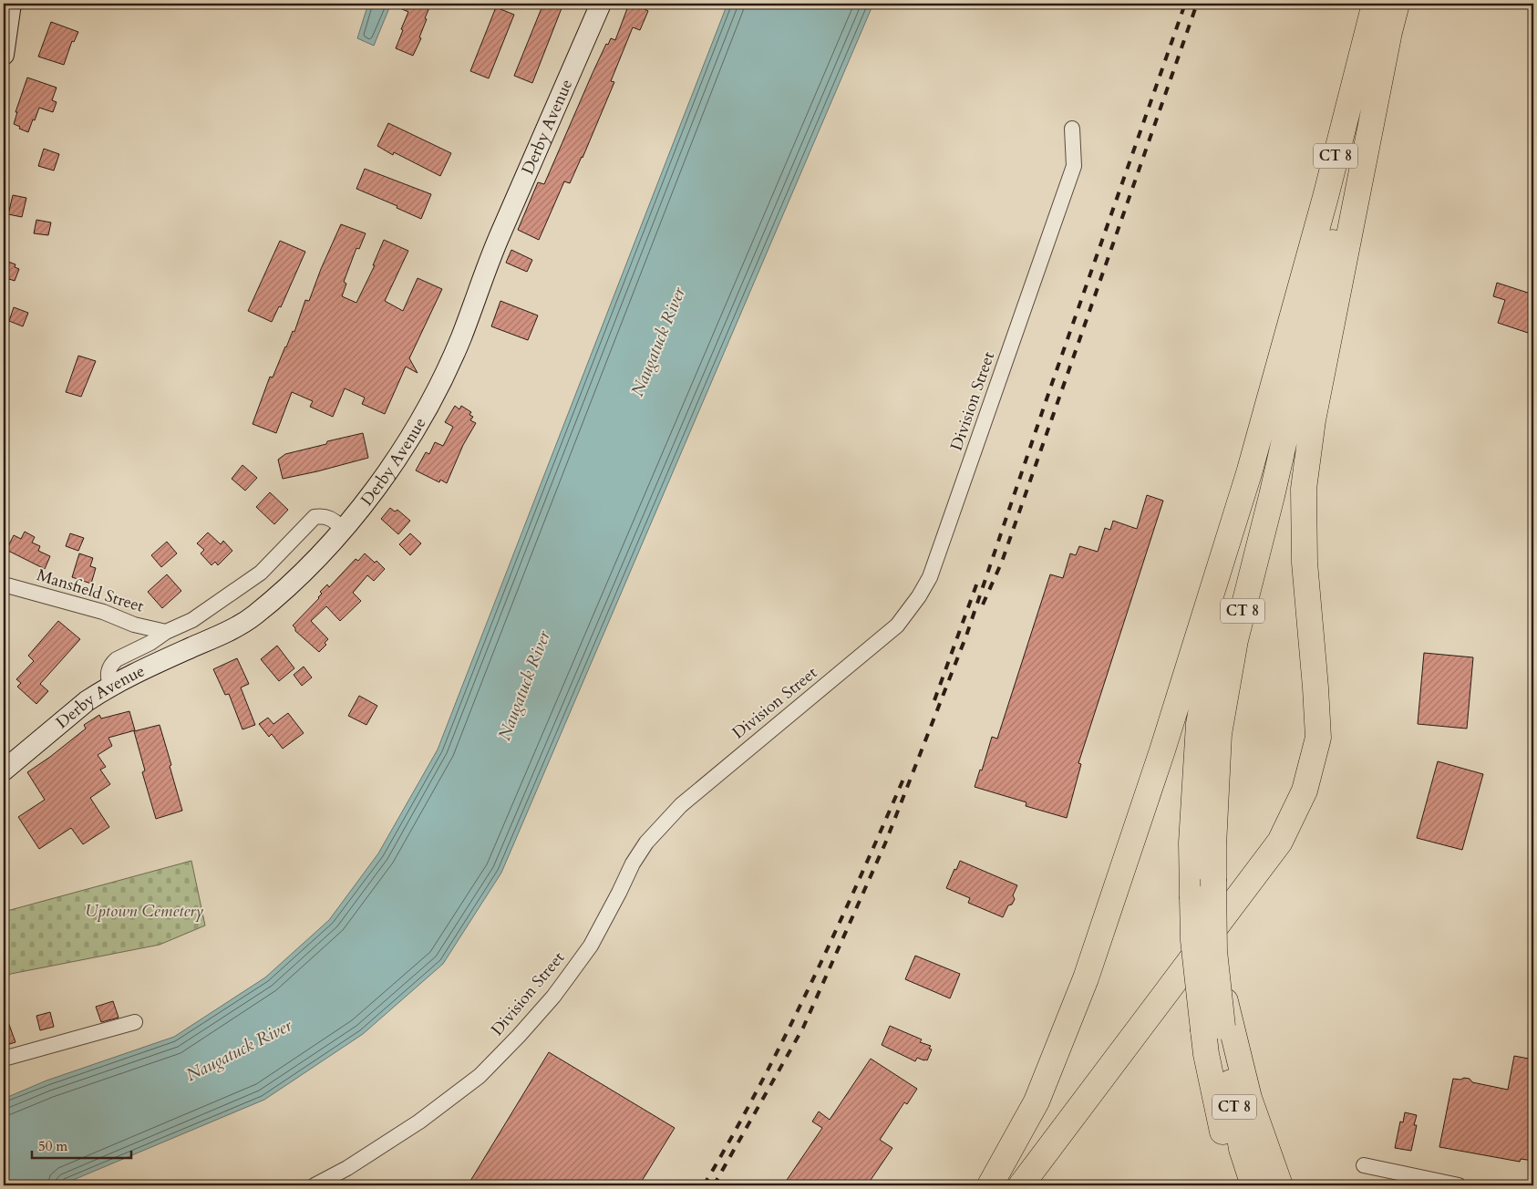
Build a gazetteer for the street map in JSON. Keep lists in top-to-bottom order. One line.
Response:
{"streets":{"highway":["CT 8"],"main road":["Derby Avenue"],"street":["Division Street","Mansfield Street"]},"water":["Naugatuck River"],"parks":["Uptown Cemetery"],"scale_bar":"50 m"}
